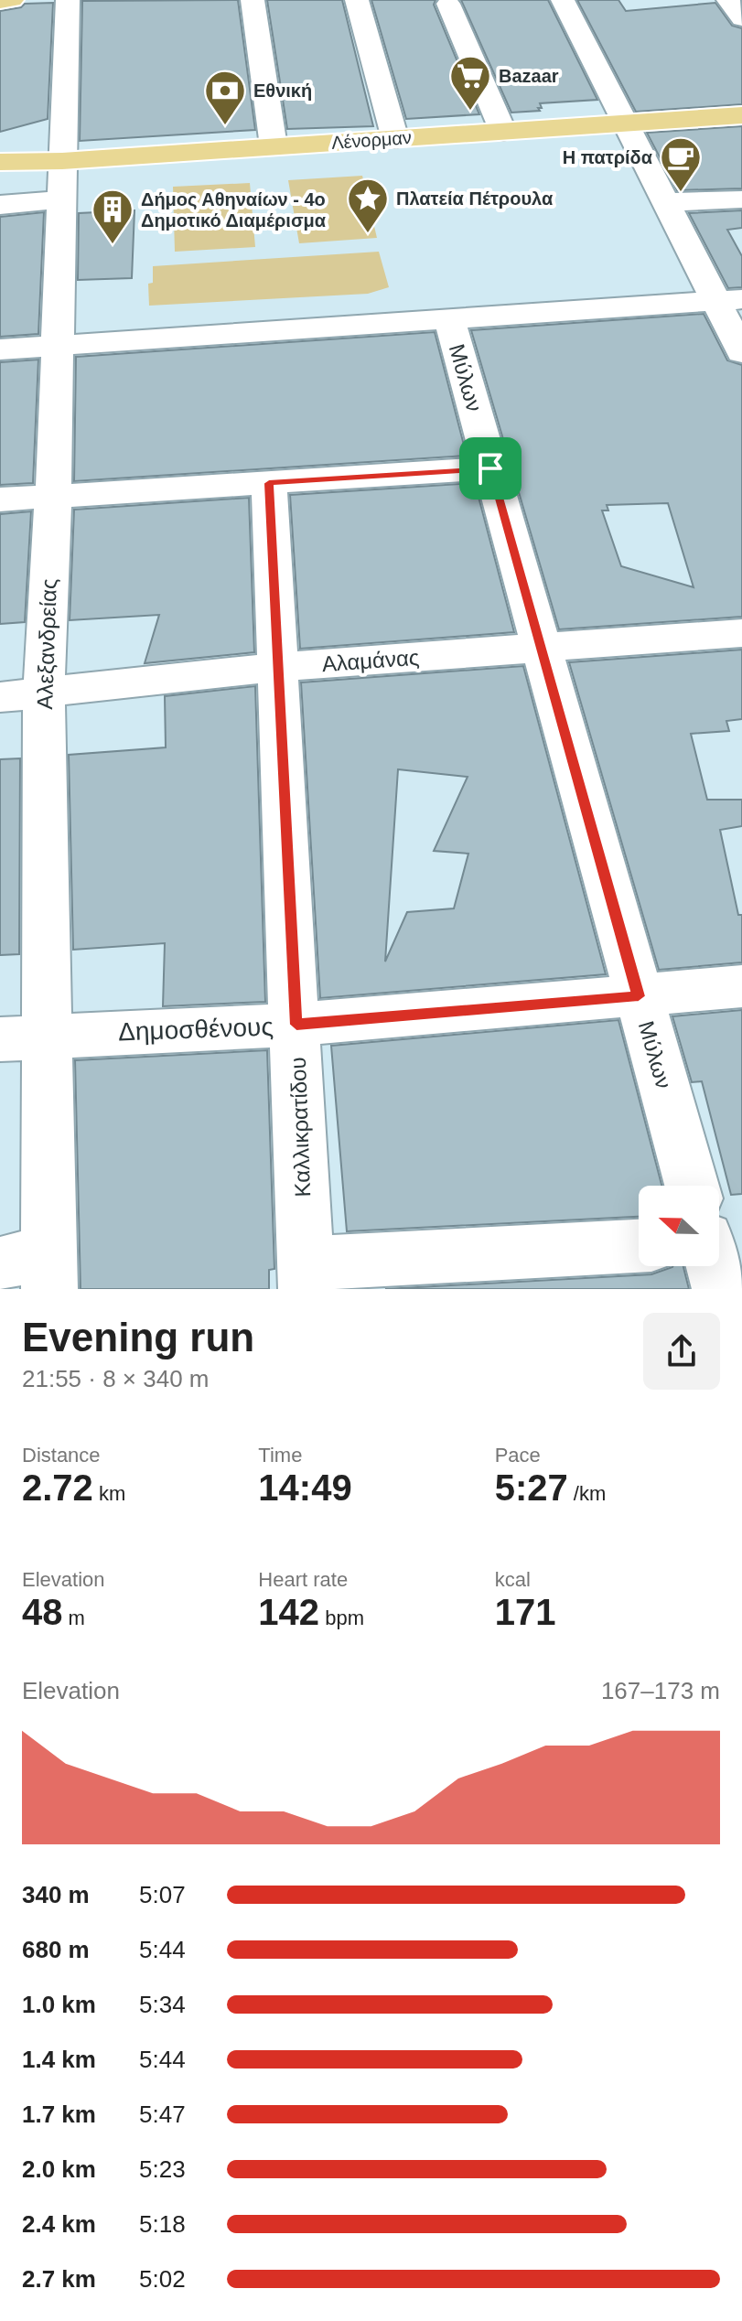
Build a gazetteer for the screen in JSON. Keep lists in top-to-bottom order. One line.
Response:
{"streets":{"main road":["Λένορμαν"],"street":["Μύλων","Αλεξανδρείας","Αλαμάνας","Δημοσθένους","Καλλικρατίδου"]},"crossings":[["Λένορμαν","Αλεξανδρείας"],["Μύλων","Αλαμάνας"],["Μύλων","Δημοσθένους"],["Αλεξανδρείας","Αλαμάνας"],["Αλεξανδρείας","Δημοσθένους"],["Αλαμάνας","Καλλικρατίδου"],["Δημοσθένους","Καλλικρατίδου"]],"places":{"supermarket":["Bazaar"],"bank":["Εθνική"],"cafe":["Η πατρίδα"],"place":["Πλατεία Πέτρουλα"],"building":["Δήμος Αθηναίων - 4ο Δημοτικό Διαμέρισμα"]},"north":"left","page":{"heading":["Evening run","21:55 · 8 × 340 m"],"stats":[["Distance","2.72 km"],["Time","14:49"],["Pace","5:27 /km"],["Elevation","48 m"],["Heart rate","142 bpm"],["kcal","171"]],"chart":["Elevation","167–173 m"],"list":[{"name":"340 m","note":"5:07"},{"name":"680 m","note":"5:44"},{"name":"1.0 km","note":"5:34"},{"name":"1.4 km","note":"5:44"},{"name":"1.7 km","note":"5:47"},{"name":"2.0 km","note":"5:23"},{"name":"2.4 km","note":"5:18"},{"name":"2.7 km","note":"5:02"}]}}
